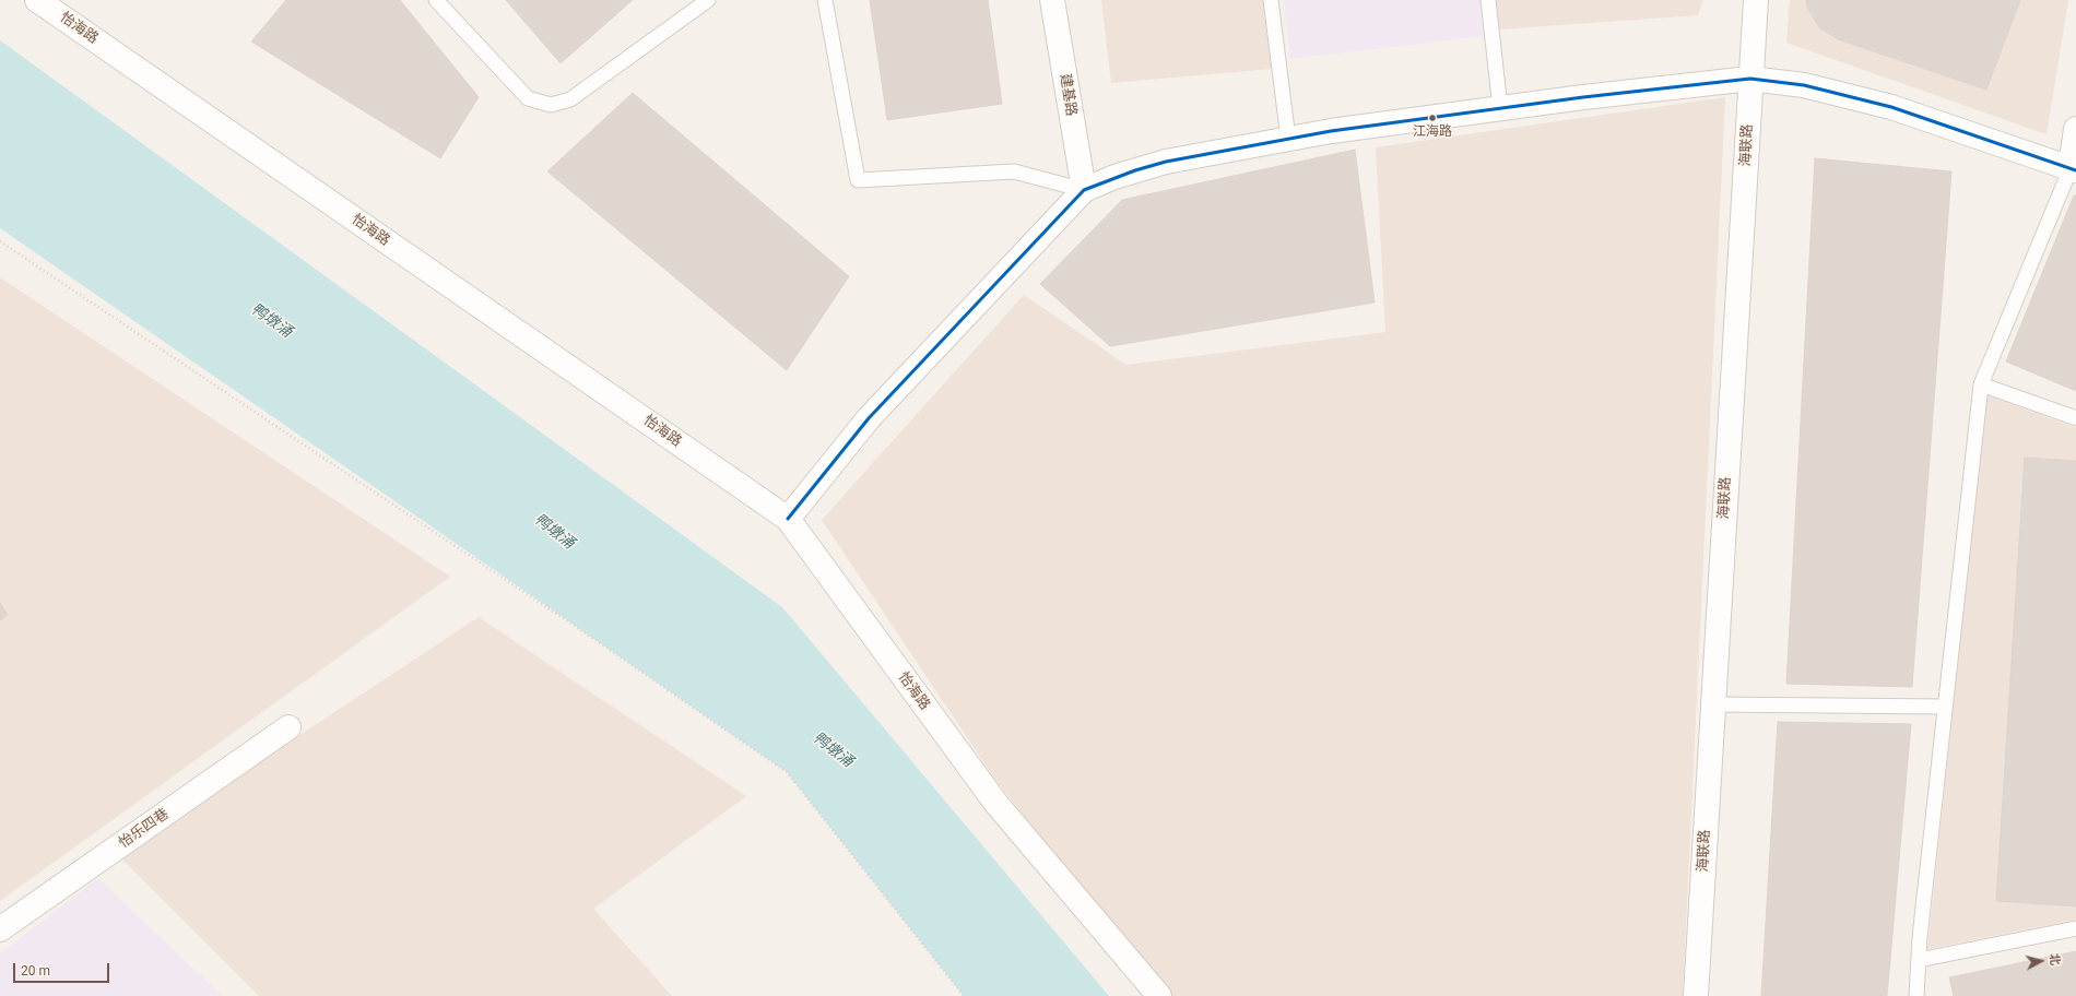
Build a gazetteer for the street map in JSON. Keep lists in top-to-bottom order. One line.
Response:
{"streets":{"street":["怡海路","建基路","海联路","怡乐四巷"]},"water":["鸭墩涌"],"places":["江海路"],"scale_bar":"20 m","north":"right"}
